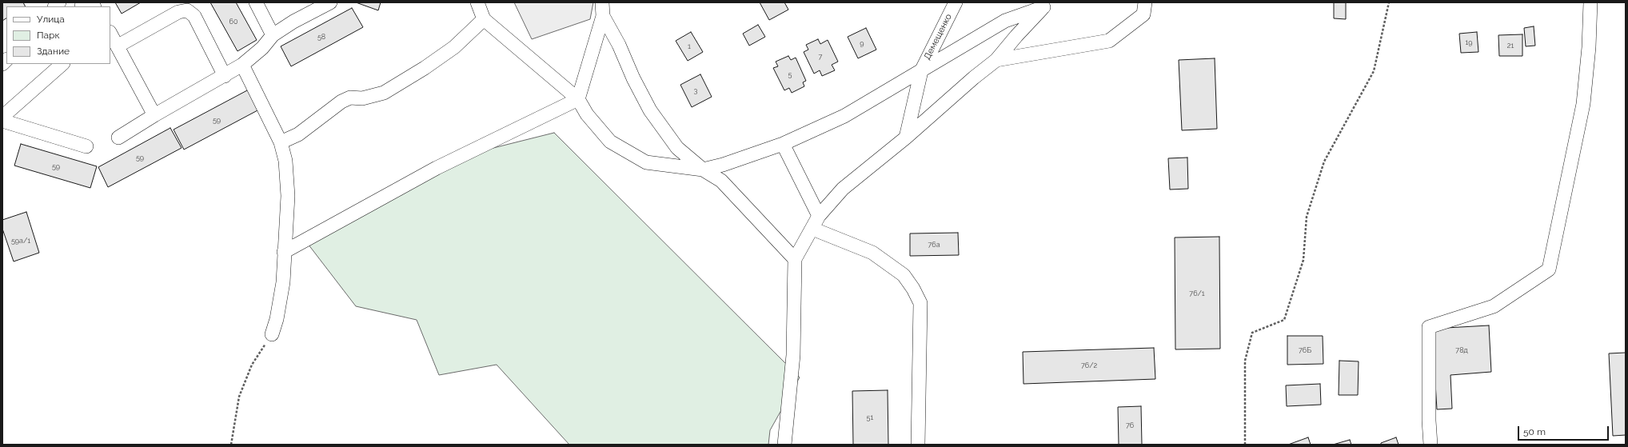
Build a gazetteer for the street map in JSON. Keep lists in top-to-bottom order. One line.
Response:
{"streets":{"street":["Демещенко"]},"house_numbers":["60","58","19","9","21","1","7","5","3","59","59","59","59а/1","76а","76/1","76Б","78д","76/2","51","76"],"legend":["Улица","Парк","Здание"],"scale_bar":"50 m"}
